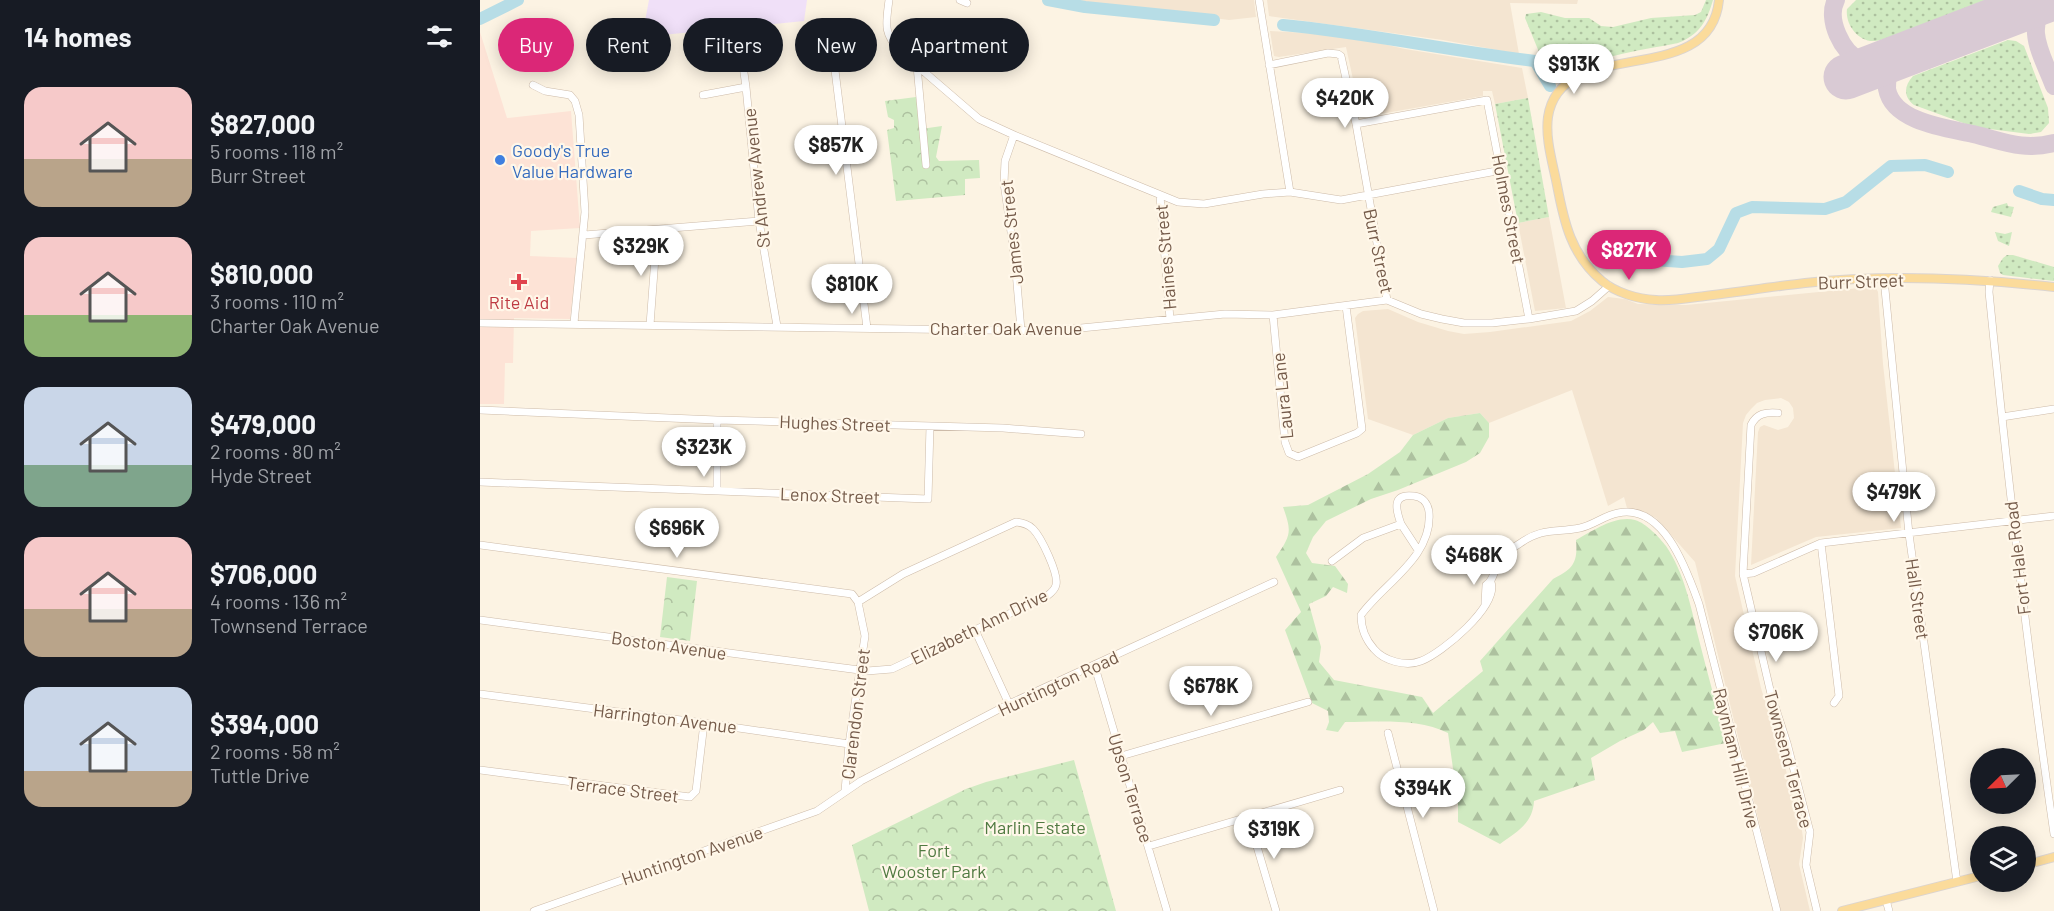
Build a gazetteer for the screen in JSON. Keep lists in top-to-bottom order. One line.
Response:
{"streets":{"main road":["Burr Street"],"street":["St Andrew Avenue","Holmes Street","James Street","Haines Street","Charter Oak Avenue","Laura Lane","Hughes Street","Lenox Street","Fort Hale Road","Hall Street","Elizabeth Ann Drive","Boston Avenue","Huntington Road","Clarendon Street","Harrington Avenue","Raynham Hill Drive","Townsend Terrace","Upson Terrace","Terrace Street","Huntington Avenue"]},"crossings":[["St Andrew Avenue","Charter Oak Avenue"],["Holmes Street","Burr Street"],["James Street","Burr Street"],["James Street","Charter Oak Avenue"],["Burr Street","Haines Street"],["Burr Street","Charter Oak Avenue"],["Burr Street","Fort Hale Road"],["Burr Street","Hall Street"],["Haines Street","Charter Oak Avenue"],["Charter Oak Avenue","Laura Lane"],["Hughes Street","Lenox Street"],["Elizabeth Ann Drive","Boston Avenue"],["Elizabeth Ann Drive","Clarendon Street"],["Boston Avenue","Clarendon Street"],["Huntington Road","Clarendon Street"],["Huntington Road","Upson Terrace"],["Huntington Road","Huntington Avenue"],["Clarendon Street","Harrington Avenue"],["Clarendon Street","Huntington Avenue"],["Harrington Avenue","Terrace Street"]],"parks":["Marlin Estate","Fort Wooster Park"],"places":{"other":["Goody's True Value Hardware"],"health":["Rite Aid"]},"north":"bottom left","page":{"heading":"14 homes","chip":["Buy","Rent","Filters","New","Apartment"],"price":["$913K","$420K","$857K","$329K","$827K","$810K","$323K","$479K","$696K","$468K","$706K","$678K","$394K","$319K"],"list":[{"name":"$827,000","note":"5 rooms · 118 m² · Burr Street"},{"name":"$810,000","note":"3 rooms · 110 m² · Charter Oak Avenue"},{"name":"$479,000","note":"2 rooms · 80 m² · Hyde Street"},{"name":"$706,000","note":"4 rooms · 136 m² · Townsend Terrace"},{"name":"$394,000","note":"2 rooms · 58 m² · Tuttle Drive"}]}}
